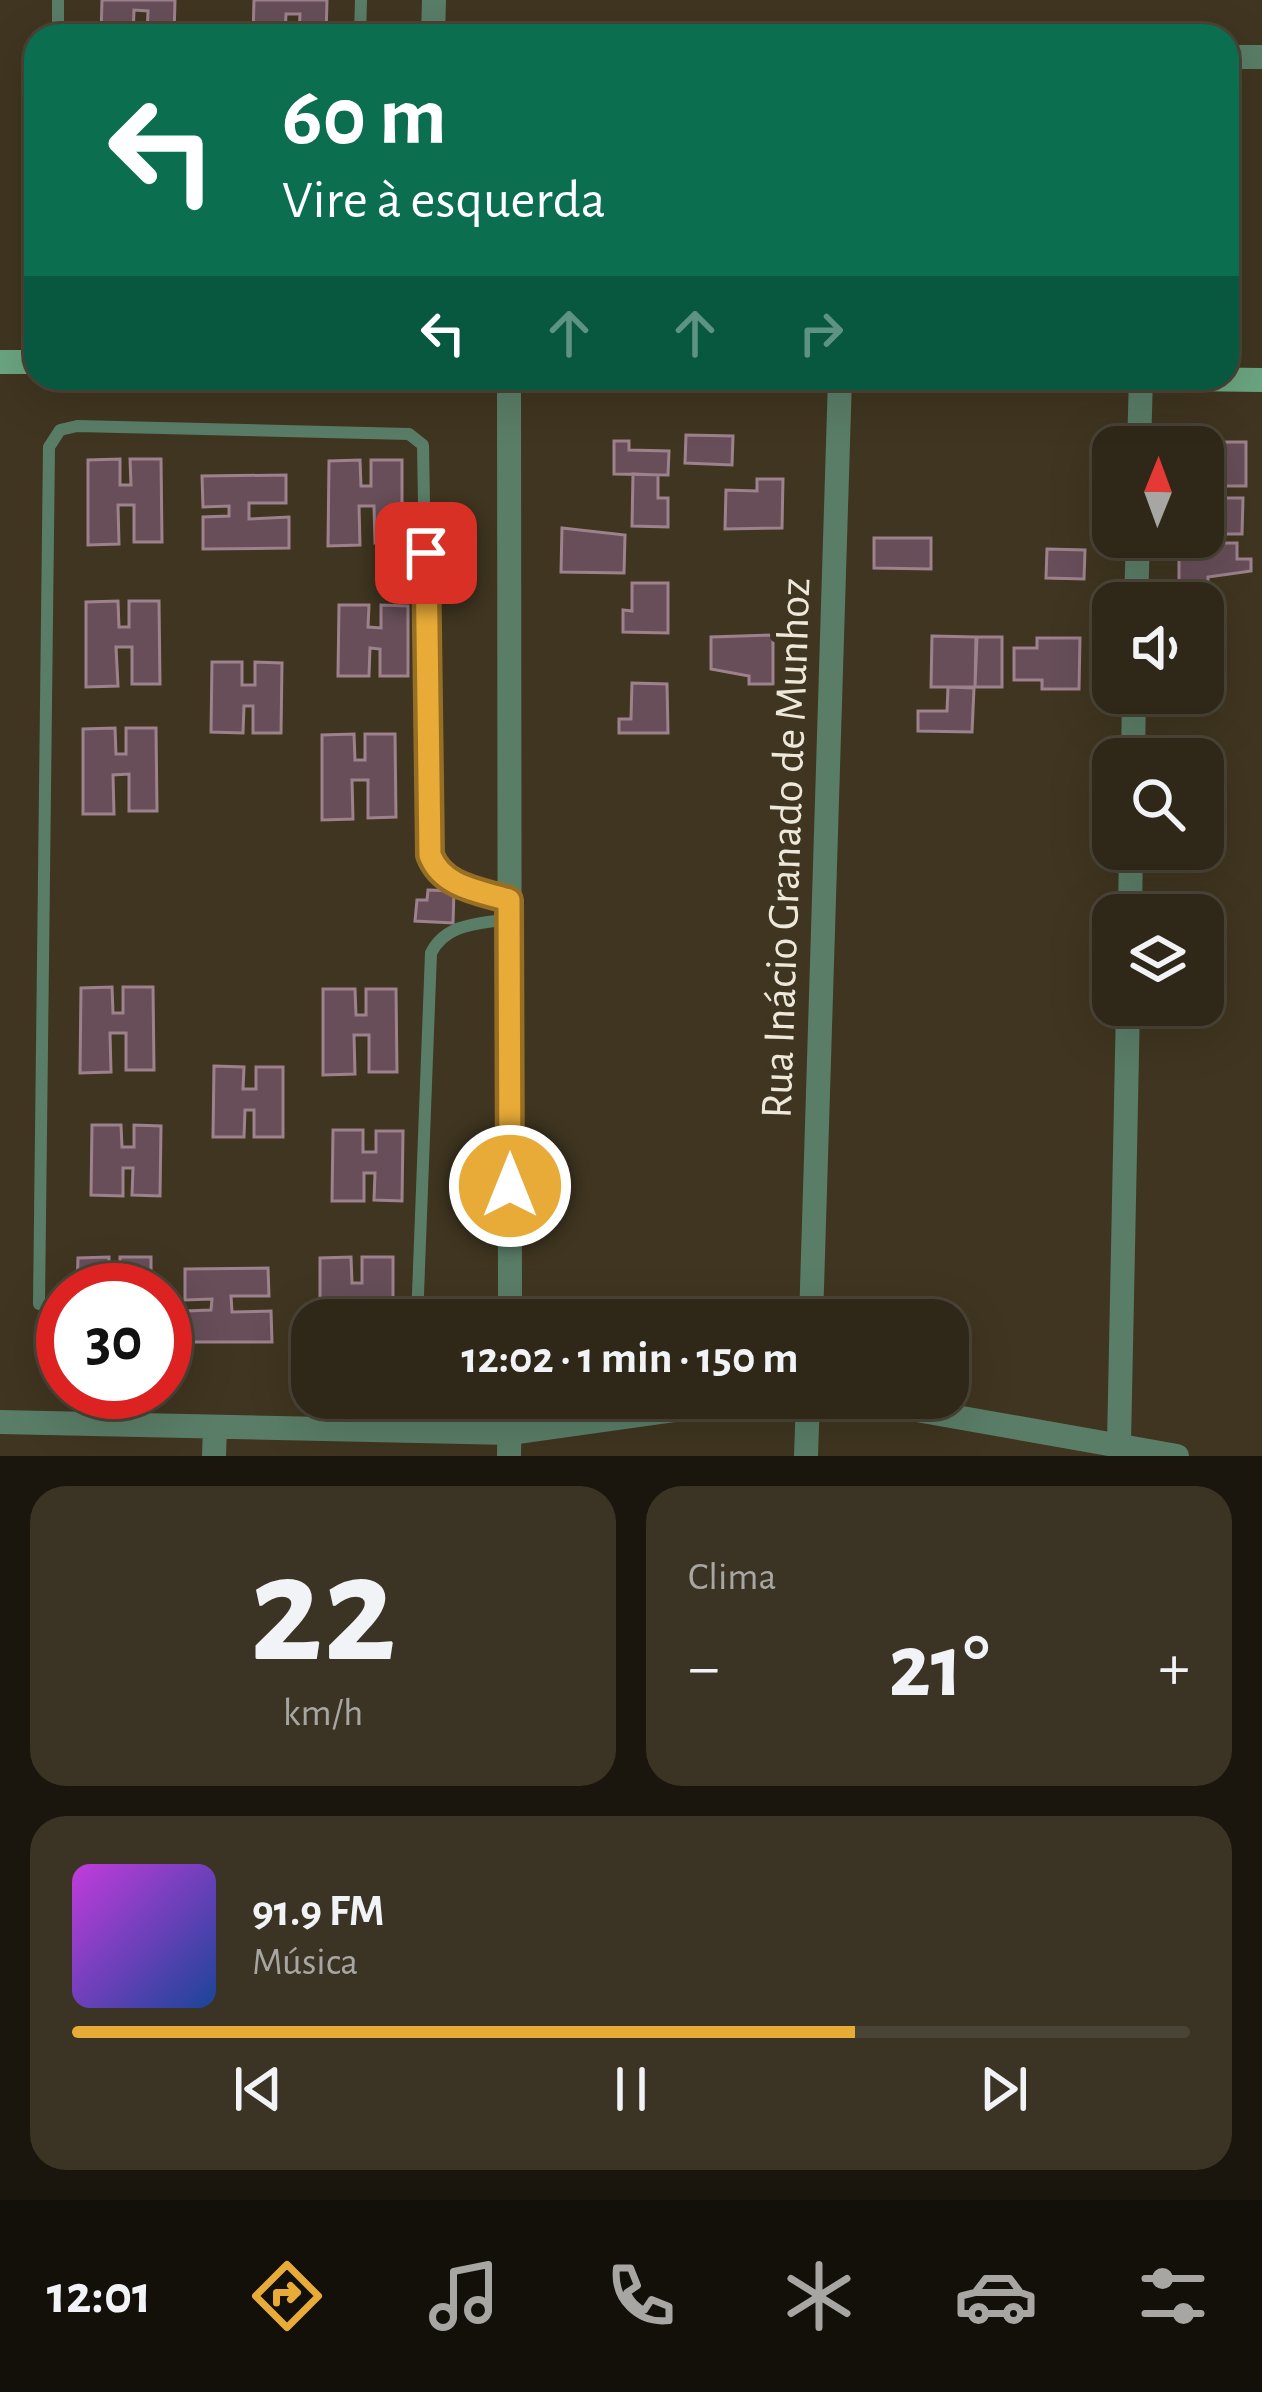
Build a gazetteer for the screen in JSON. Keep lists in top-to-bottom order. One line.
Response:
{"streets":{"street":["Rua Inácio Granado de Munhoz"]},"north":"top","page":{"turn":["60 m","Vire à esquerda"],"limit":"30","trip":"12:02 · 1 min · 150 m","tile":[["22","km/h"],"Clima"],"heat":["−","21°","+"],"song":["91.9 FM","Música"],"tabs":"12:01"}}
